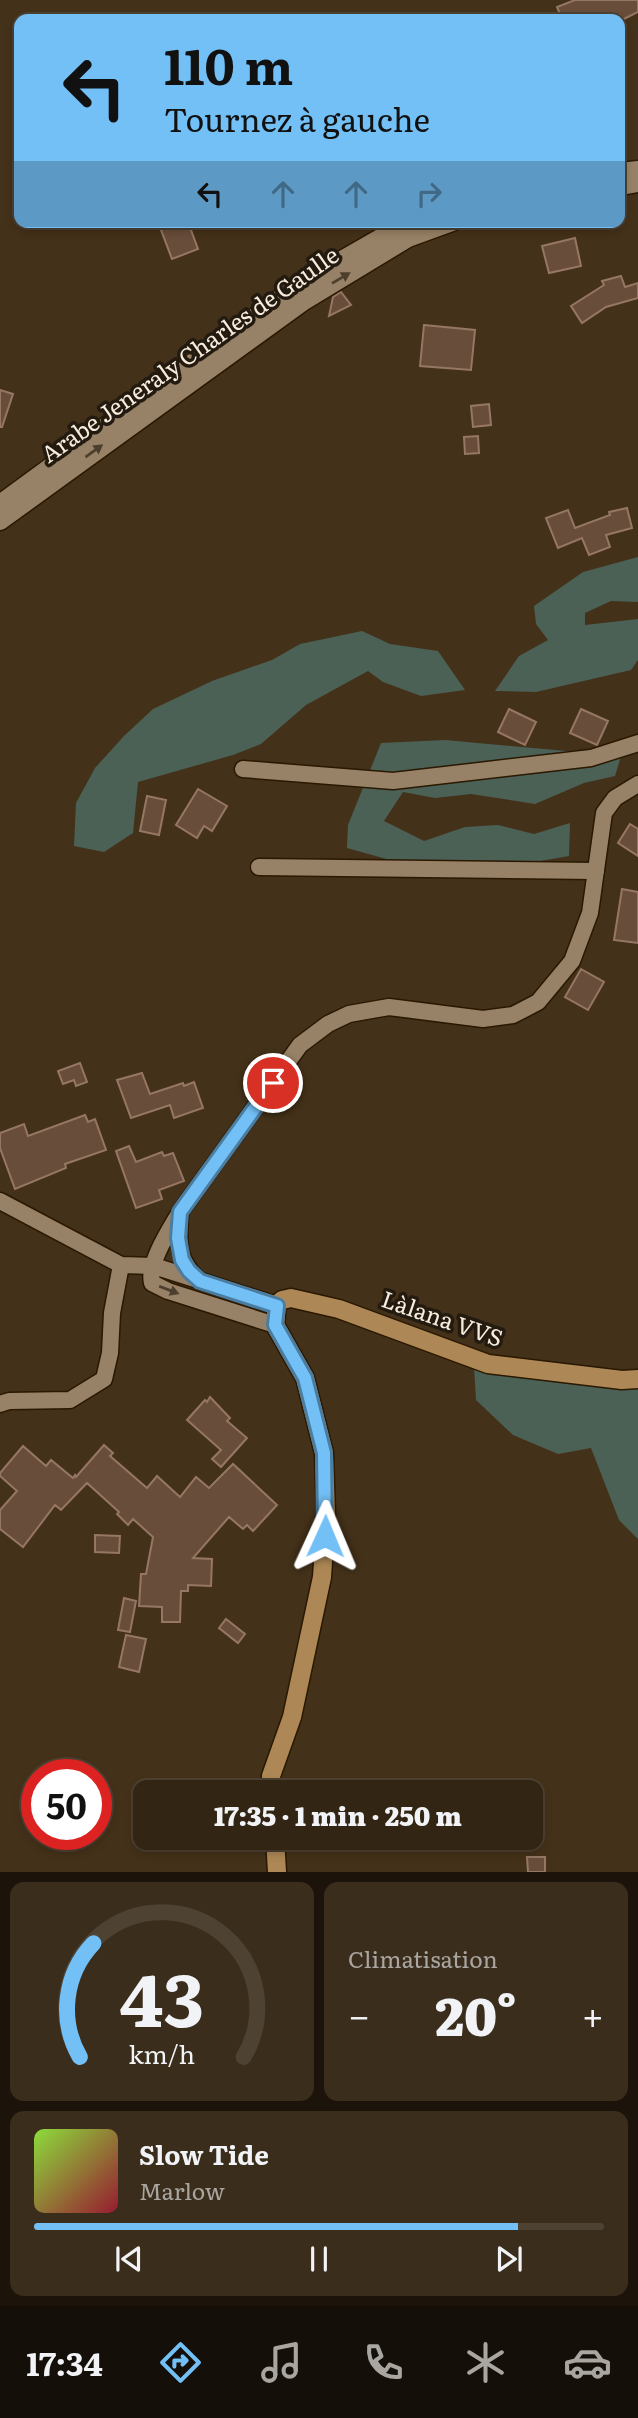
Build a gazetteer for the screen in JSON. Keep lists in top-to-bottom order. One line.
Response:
{"streets":{"main road":["Làlana VVS"],"street":["Arabe Jeneraly Charles de Gaulle"]},"page":{"turn":["110 m","Tournez à gauche"],"limit":"50","trip":"17:35 · 1 min · 250 m","tile":"Climatisation","heat":["−","20°","+"],"song":["Slow Tide","Marlow"],"tabs":"17:34","gauge":["43","km/h"]}}
